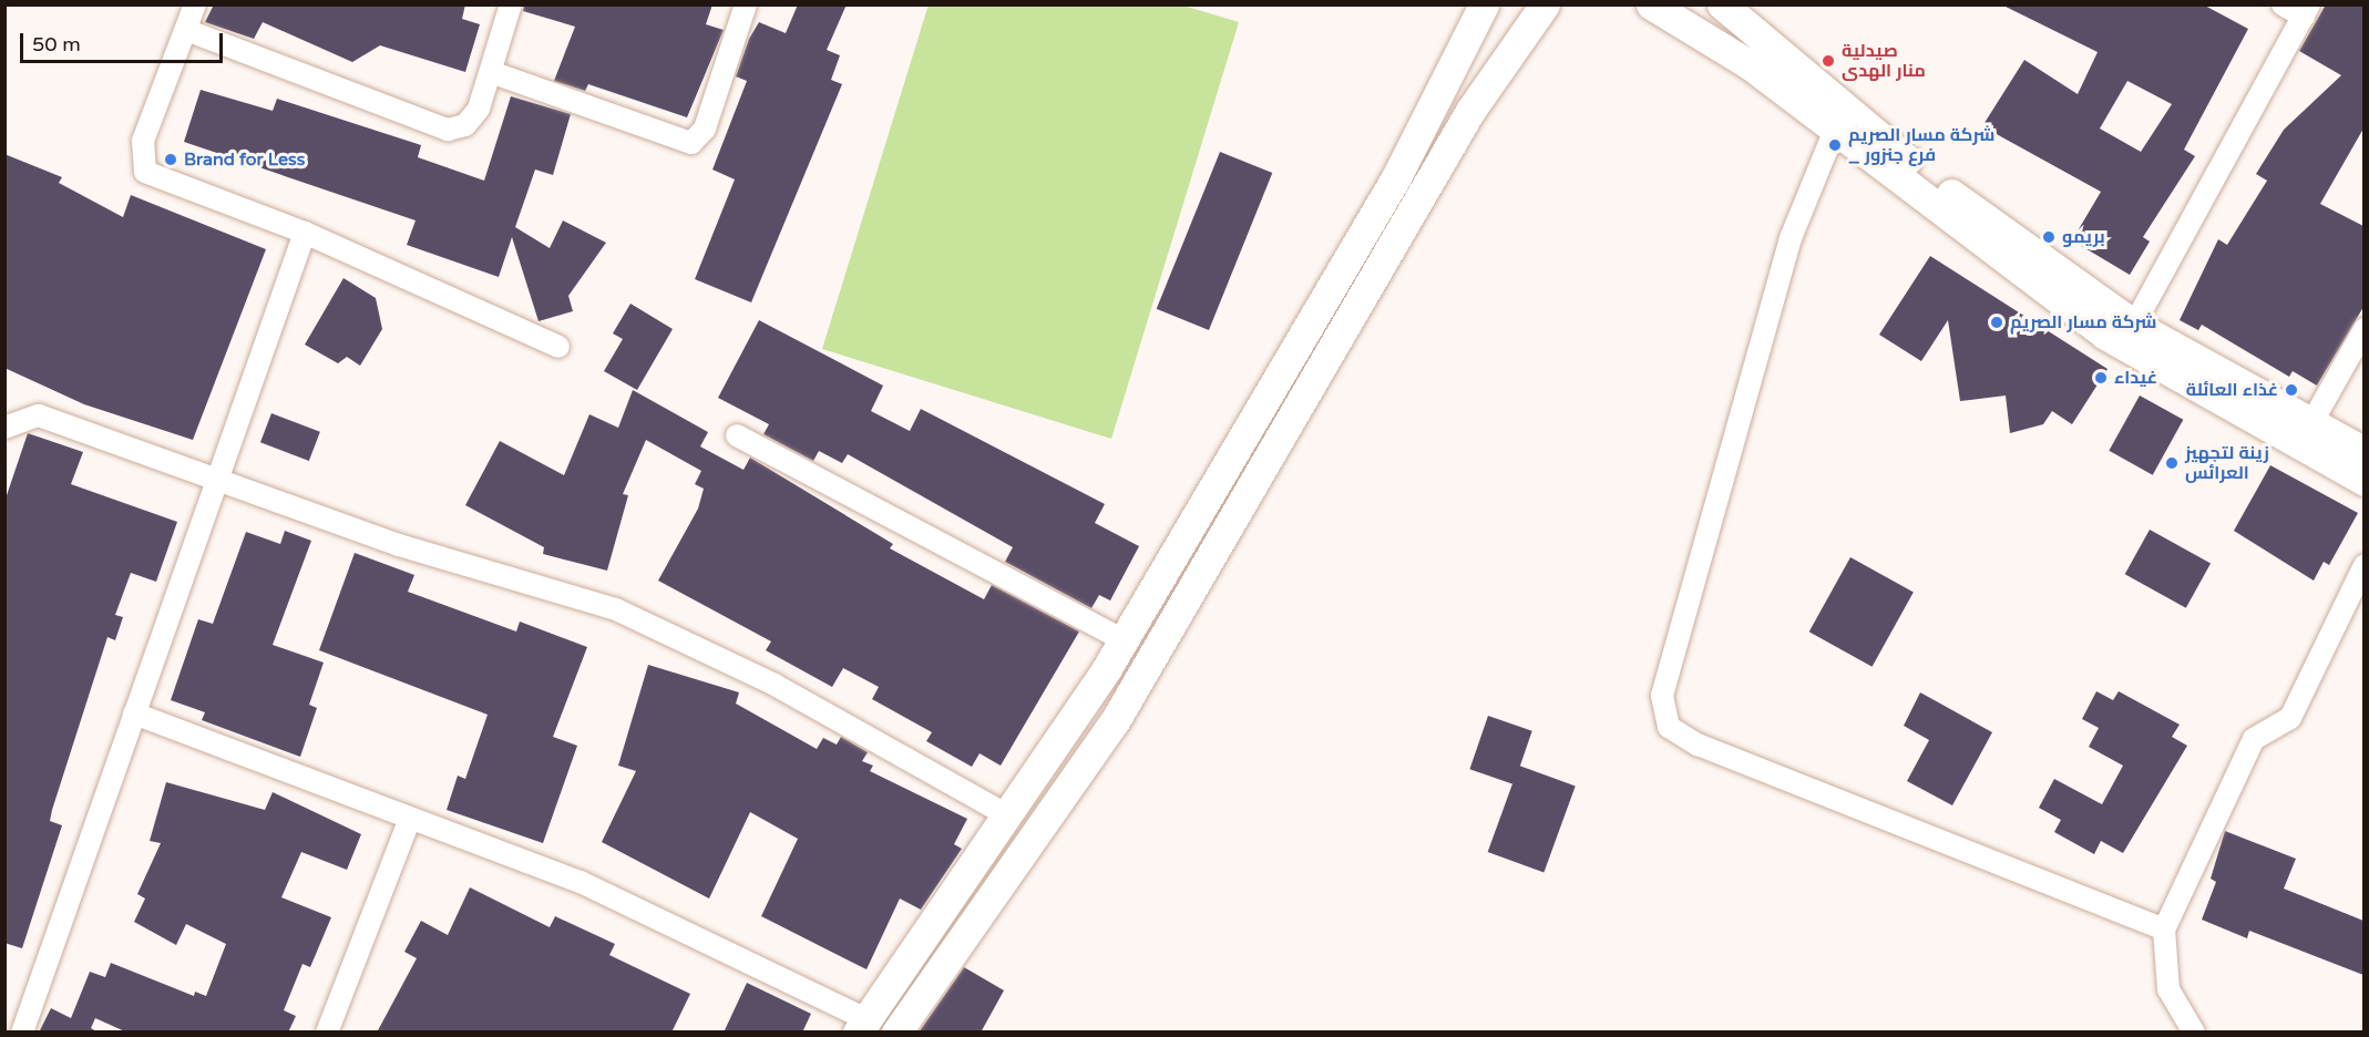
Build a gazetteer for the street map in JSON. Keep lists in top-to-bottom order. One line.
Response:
{"places":["صيدلية منار الهدى","شركة مسار الصريم _ فرع جنزور","Brand for Less","بريمو","شركة مسار الصريم","غيداء","غذاء العائلة","زينة لتجهيز العرائس"],"scale_bar":"50 m"}
